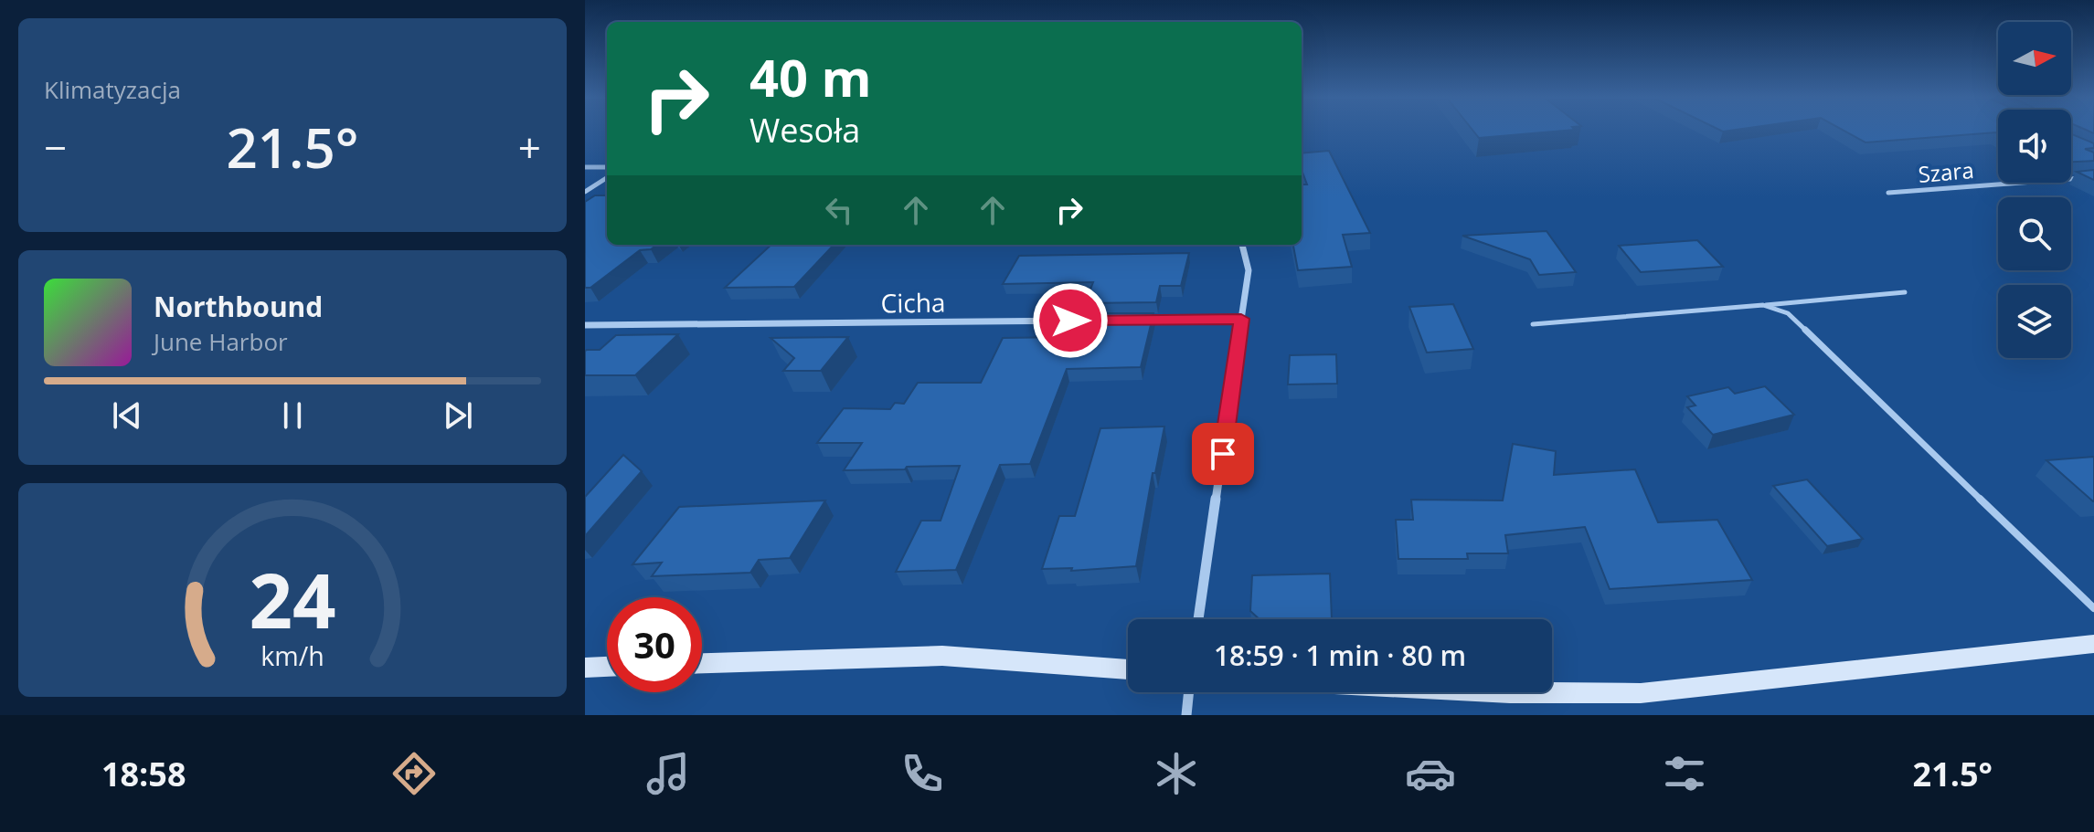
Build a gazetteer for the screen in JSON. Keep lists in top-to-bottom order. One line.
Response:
{"streets":{"street":["Szara","Cicha"]},"north":"right","page":{"tile":"Klimatyzacja","turn":["40 m","Wesoła"],"heat":["−","21.5°","+"],"song":["Northbound","June Harbor"],"limit":"30","trip":"18:59 · 1 min · 80 m","tabs":["18:58","21.5°"],"gauge":["24","km/h"]}}
